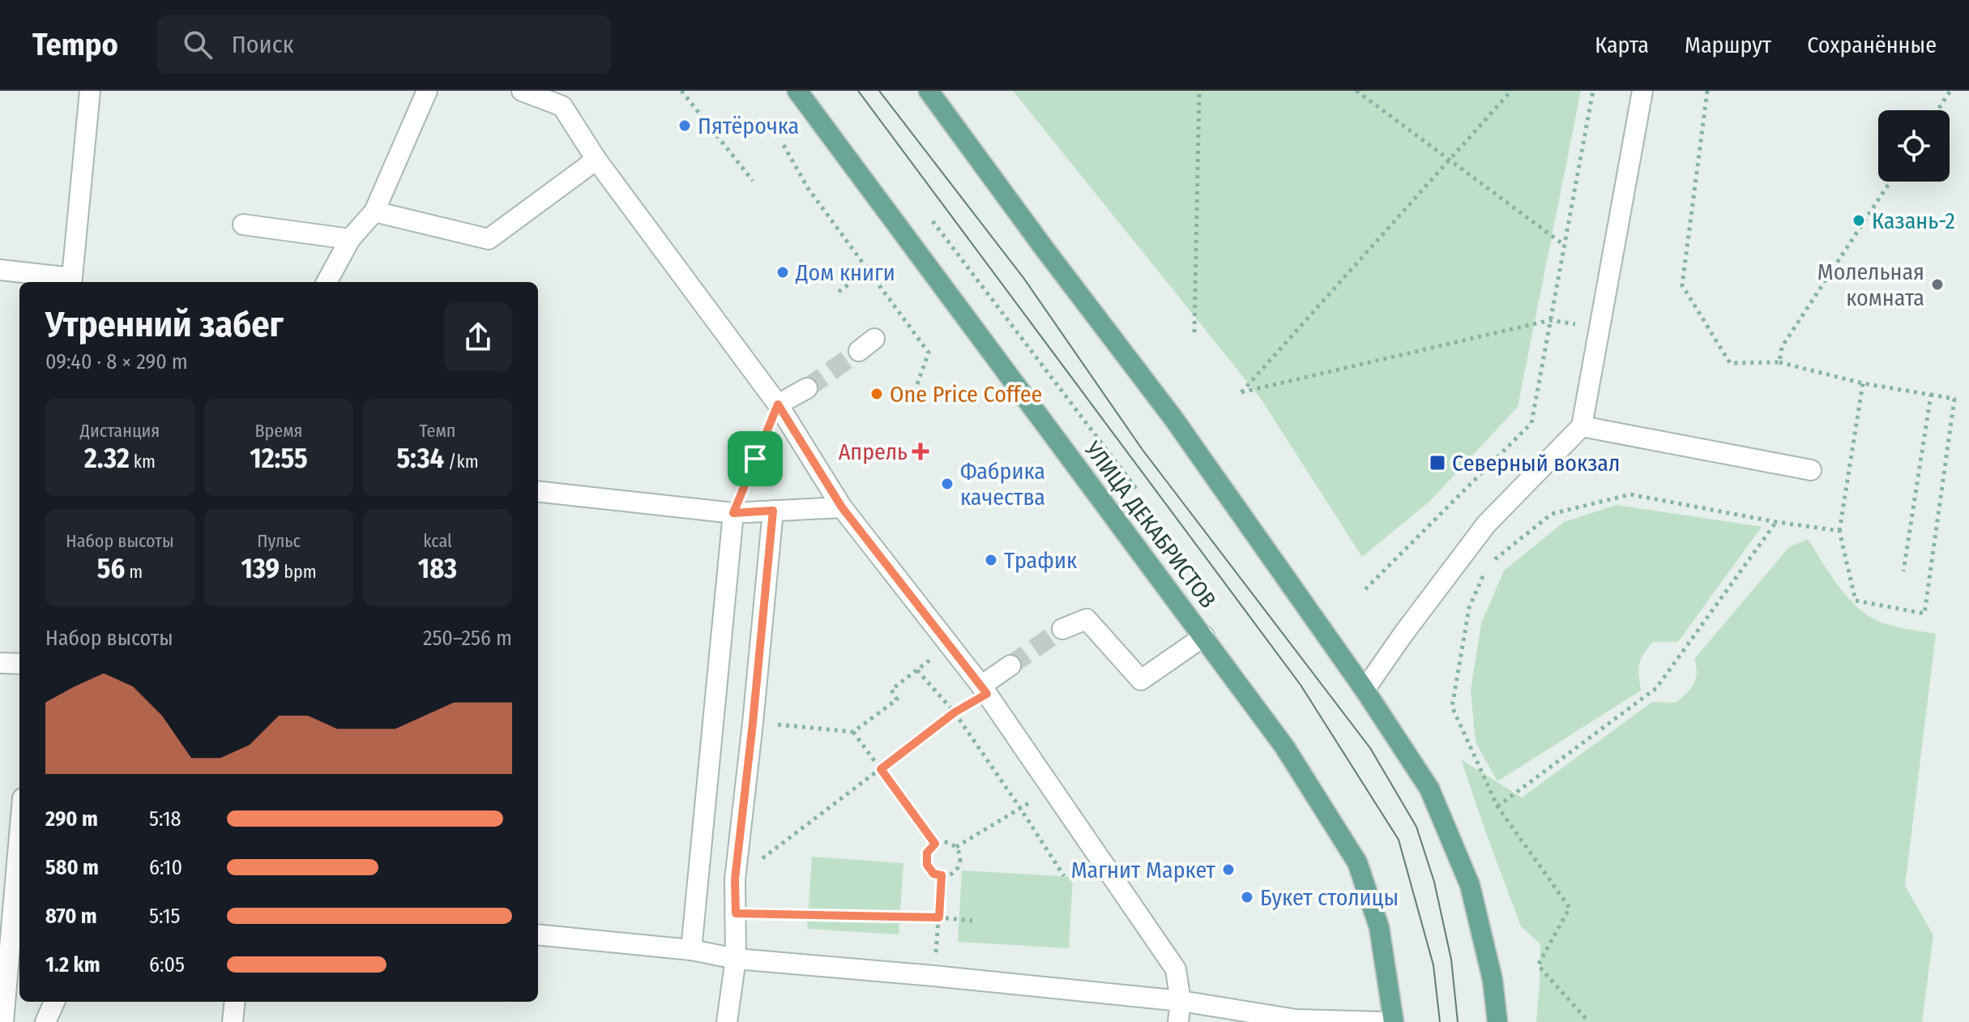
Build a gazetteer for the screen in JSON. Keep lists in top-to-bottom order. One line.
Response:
{"streets":{"main road":["УЛИЦА ДЕКАБРИСТОВ"]},"places":{"other":["Пятёрочка","Казань-2","Дом книги","Молельная комната","One Price Coffee","Фабрика качества","Трафик","Магнит Маркет","Букет столицы"],"health":["Апрель"],"transit":["Северный вокзал"]},"page":{"header":"Tempo","search":"Поиск","nav":["Карта","Маршрут","Сохранённые"],"heading":["Утренний забег","09:40 · 8 × 290 m"],"stats":[["Дистанция","2.32 km"],["Время","12:55"],["Темп","5:34 /km"],["Набор высоты","56 m"],["Пульс","139 bpm"],["kcal","183"]],"chart":["Набор высоты","250–256 m"],"list":[{"name":"290 m","note":"5:18"},{"name":"580 m","note":"6:10"},{"name":"870 m","note":"5:15"},{"name":"1.2 km","note":"6:05"}]}}
